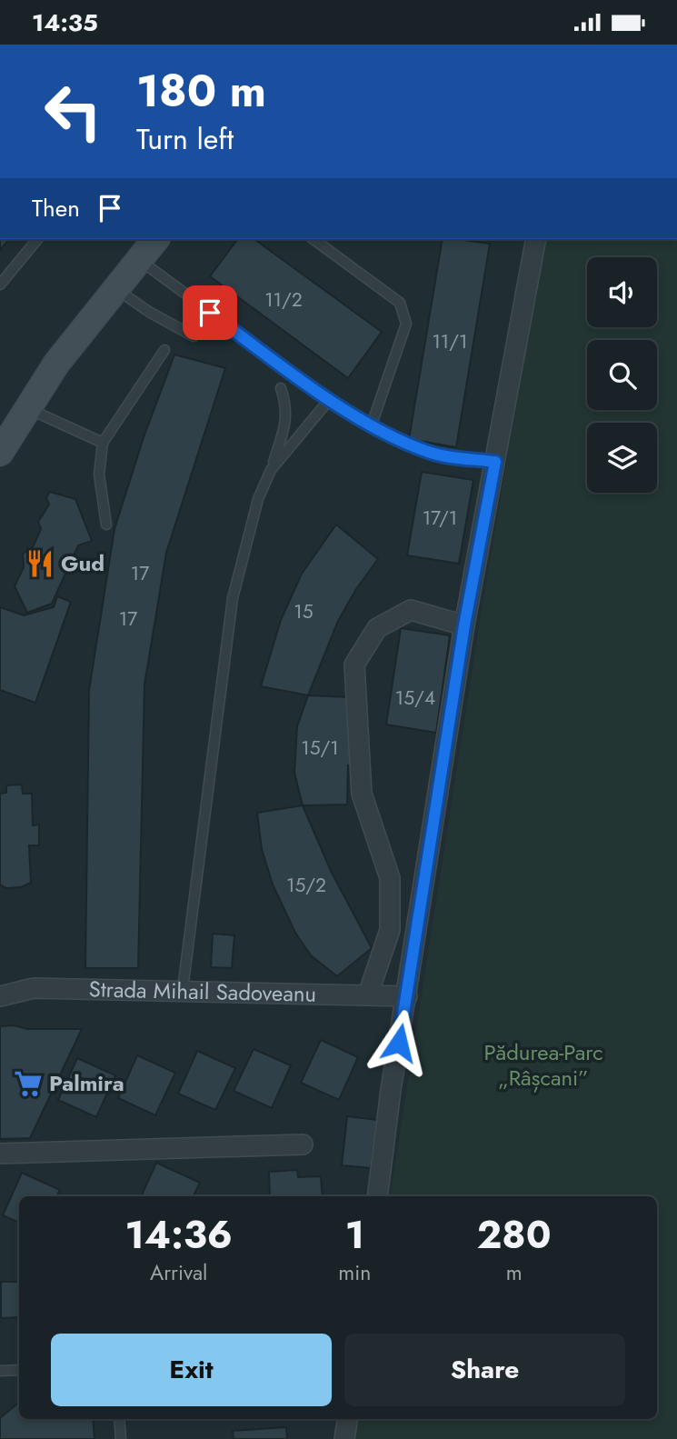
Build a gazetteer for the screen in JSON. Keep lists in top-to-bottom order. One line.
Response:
{"streets":{"street":["Strada Mihail Sadoveanu"]},"parks":["Pădurea-Parc „Râșcani”"],"places":{"restaurant":["Gud"],"supermarket":["Palmira"]},"house_numbers":["11/2","11/1","17/1","17","15","17","15/4","15/1","15/2"],"page":{"status":"14:35","turn":["180 m","Turn left"],"then":"Then","eta":["14:36","Arrival","1","min","280","m"],"buttons":["Exit","Share"]}}
